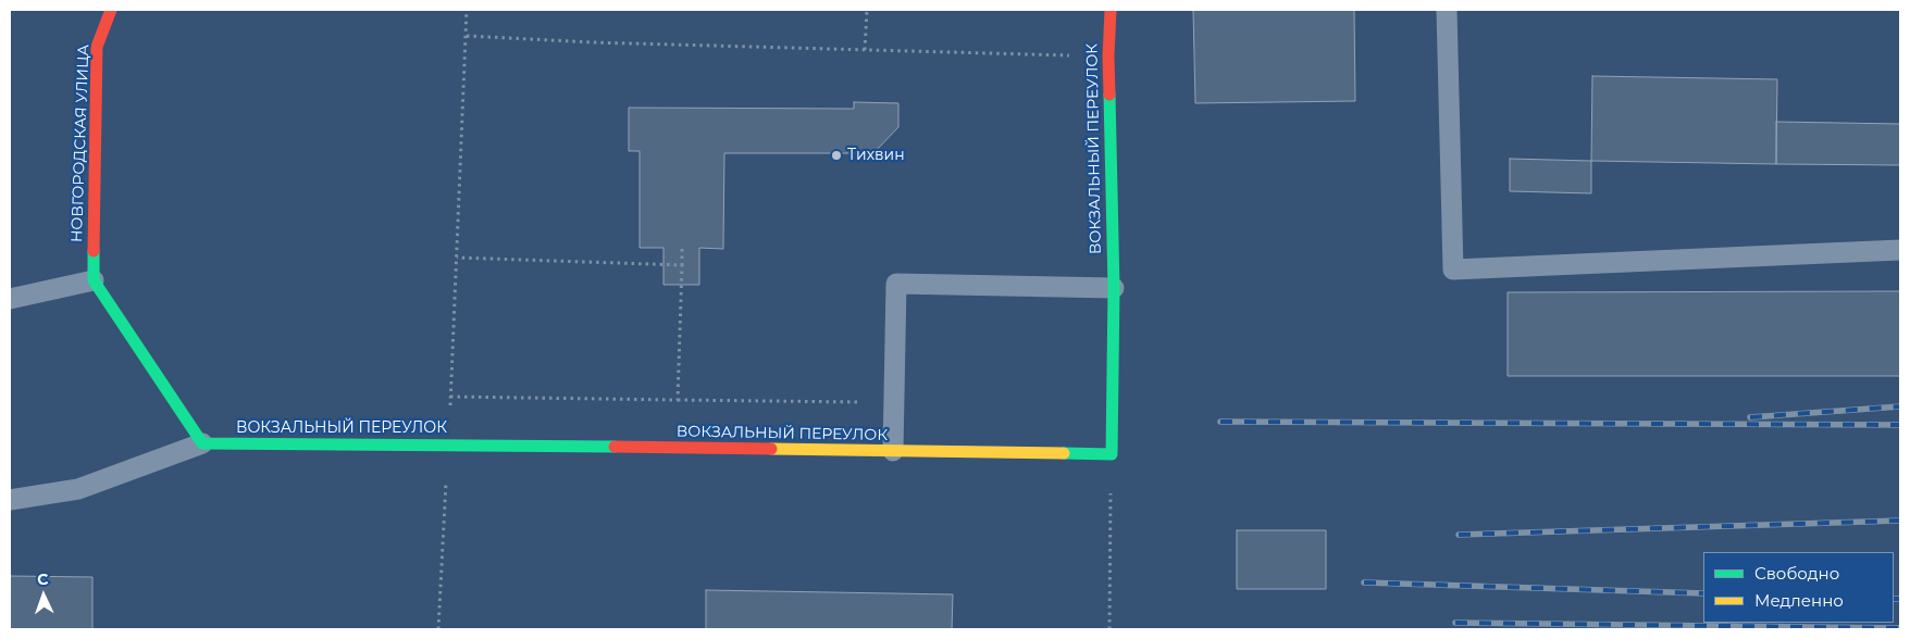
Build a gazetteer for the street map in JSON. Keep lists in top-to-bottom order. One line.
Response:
{"streets":{"street":["НОВГОРОДСКАЯ УЛИЦА","ВОКЗАЛЬНЫЙ ПЕРЕУЛОК"]},"places":["Тихвин"],"legend":["Свободно","Медленно"],"north":"top"}
